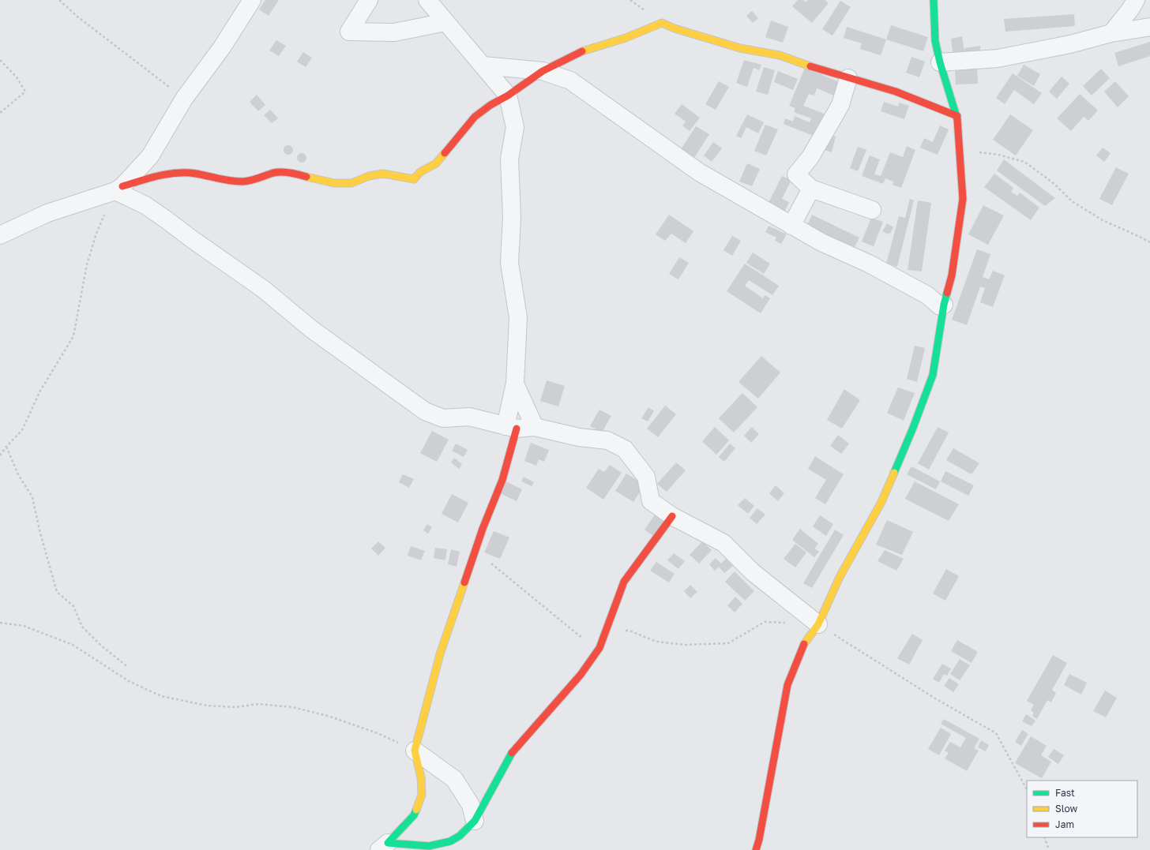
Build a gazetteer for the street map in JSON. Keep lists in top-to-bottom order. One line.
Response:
{"legend":["Fast","Slow","Jam"]}
